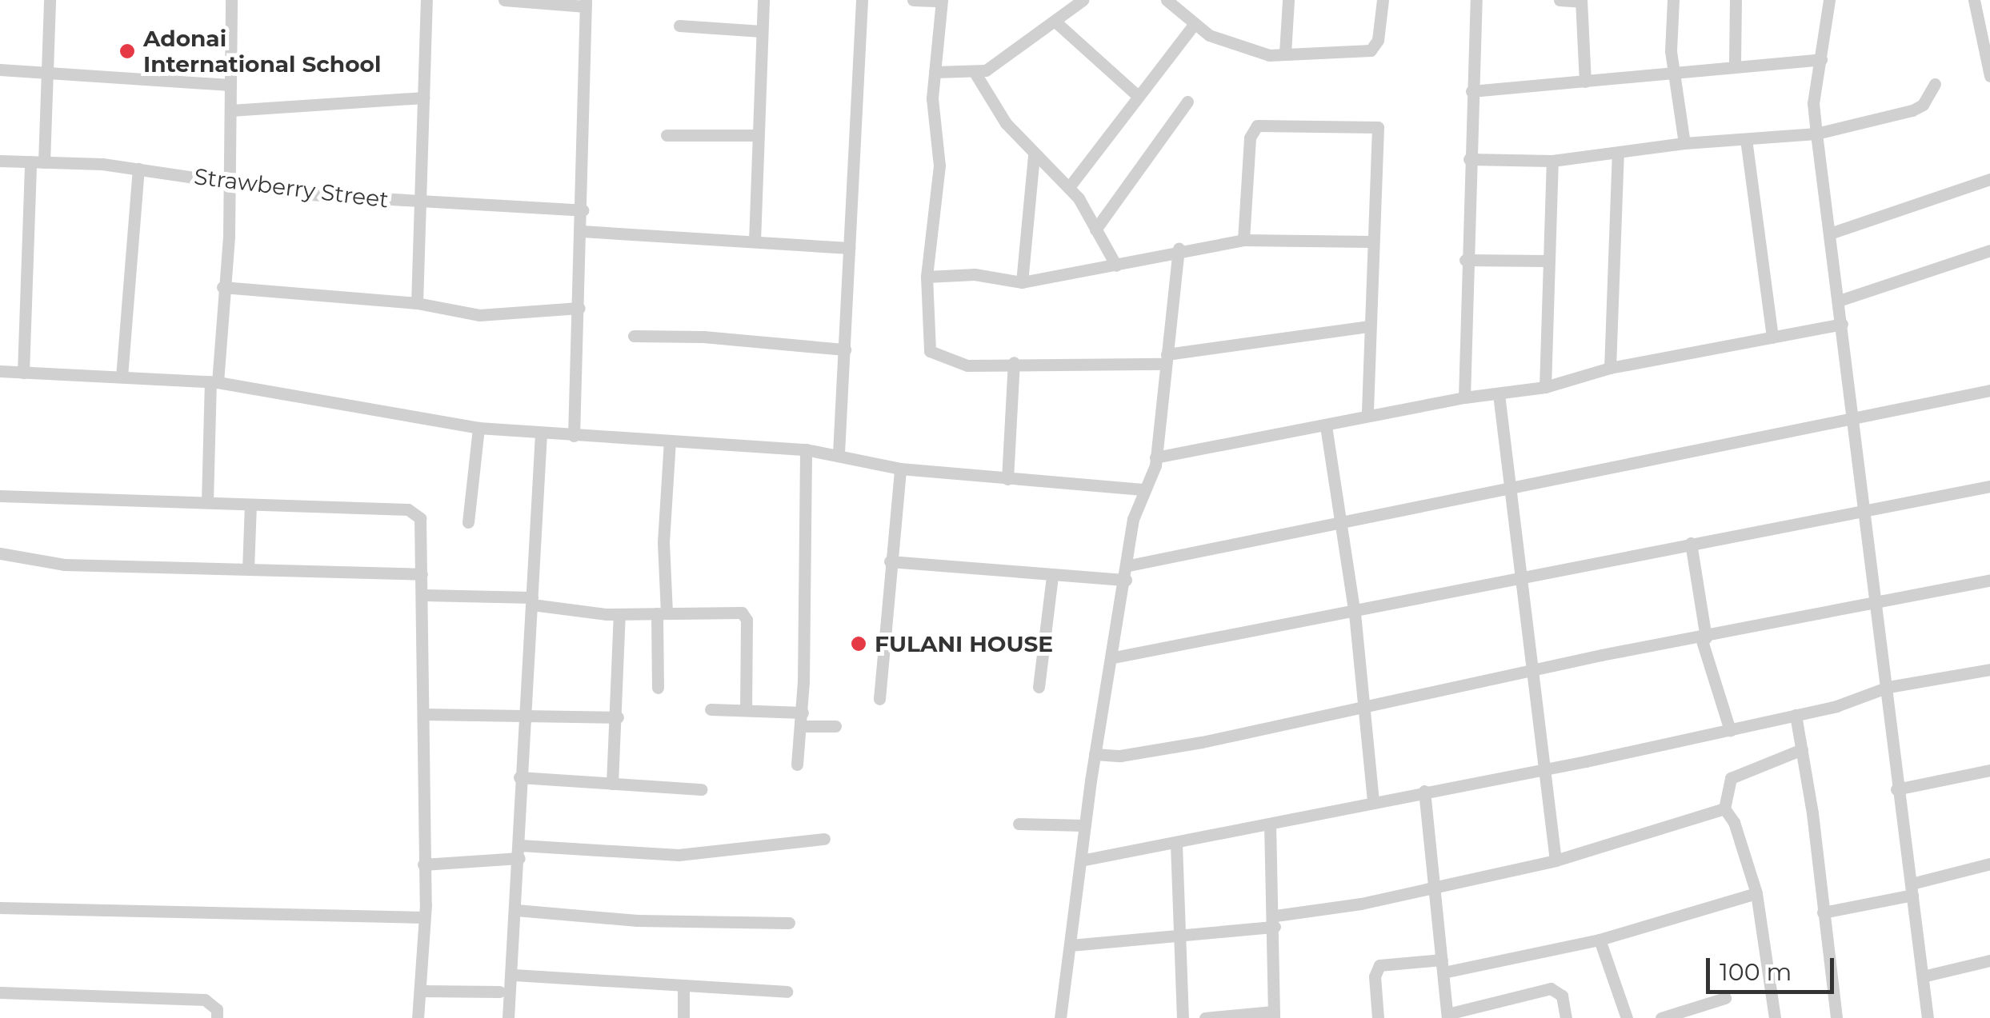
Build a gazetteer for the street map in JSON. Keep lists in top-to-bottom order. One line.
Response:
{"streets":{"street":["Strawberry Street"]},"places":["Adonai International School","FULANI HOUSE"],"scale_bar":"100 m"}
